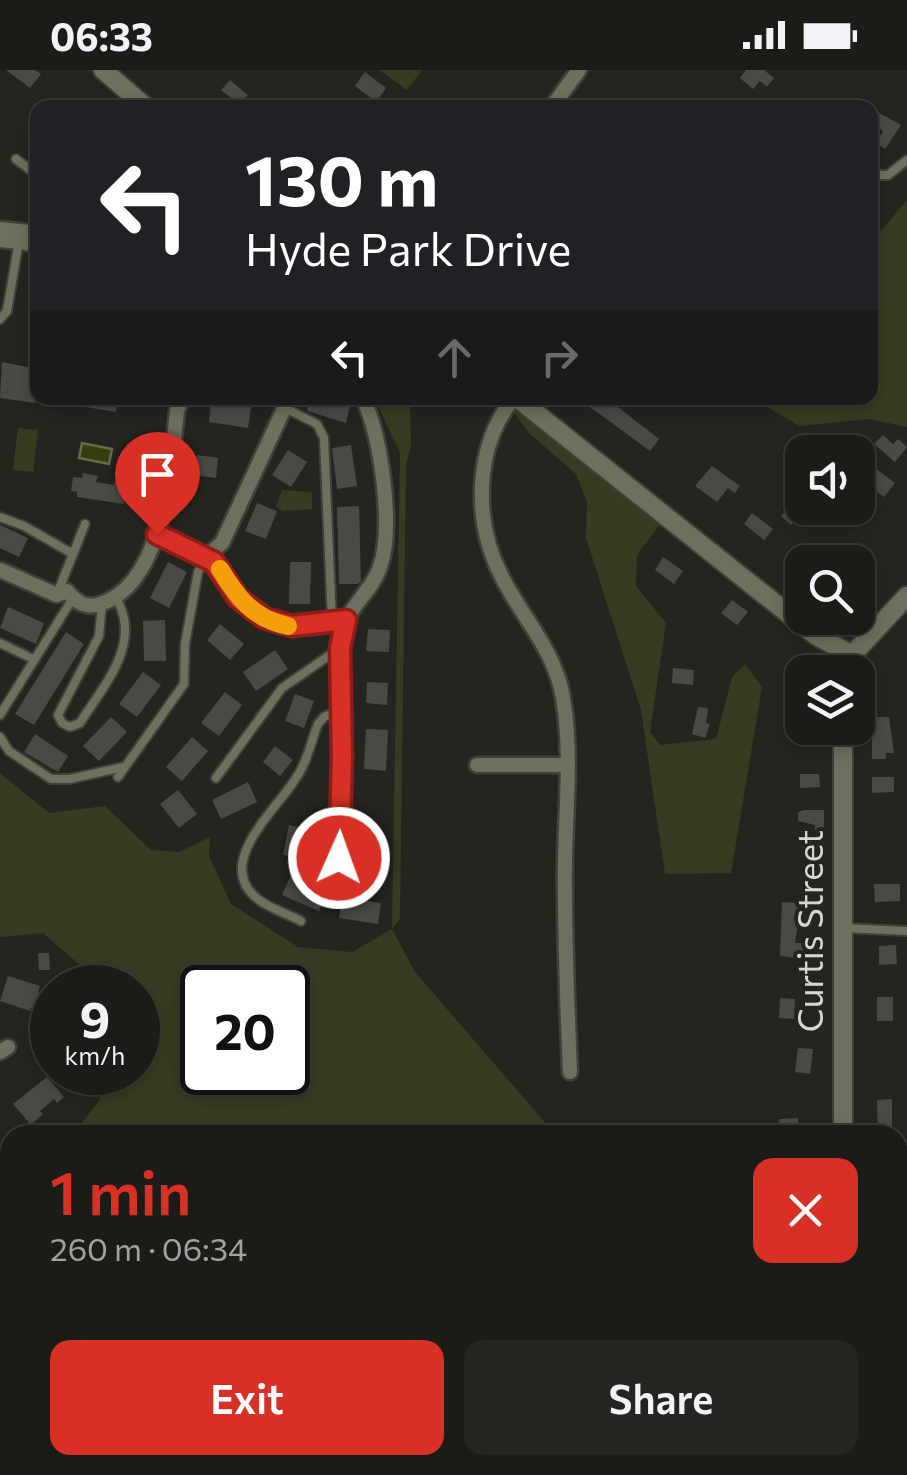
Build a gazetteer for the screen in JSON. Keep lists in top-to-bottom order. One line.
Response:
{"streets":{"street":["Curtis Street"]},"page":{"status":"06:33","turn":["130 m","Hyde Park Drive"],"speed":"9 km/h","limit":"20","heading":["1 min","260 m · 06:34"],"buttons":["Exit","Share"]}}
